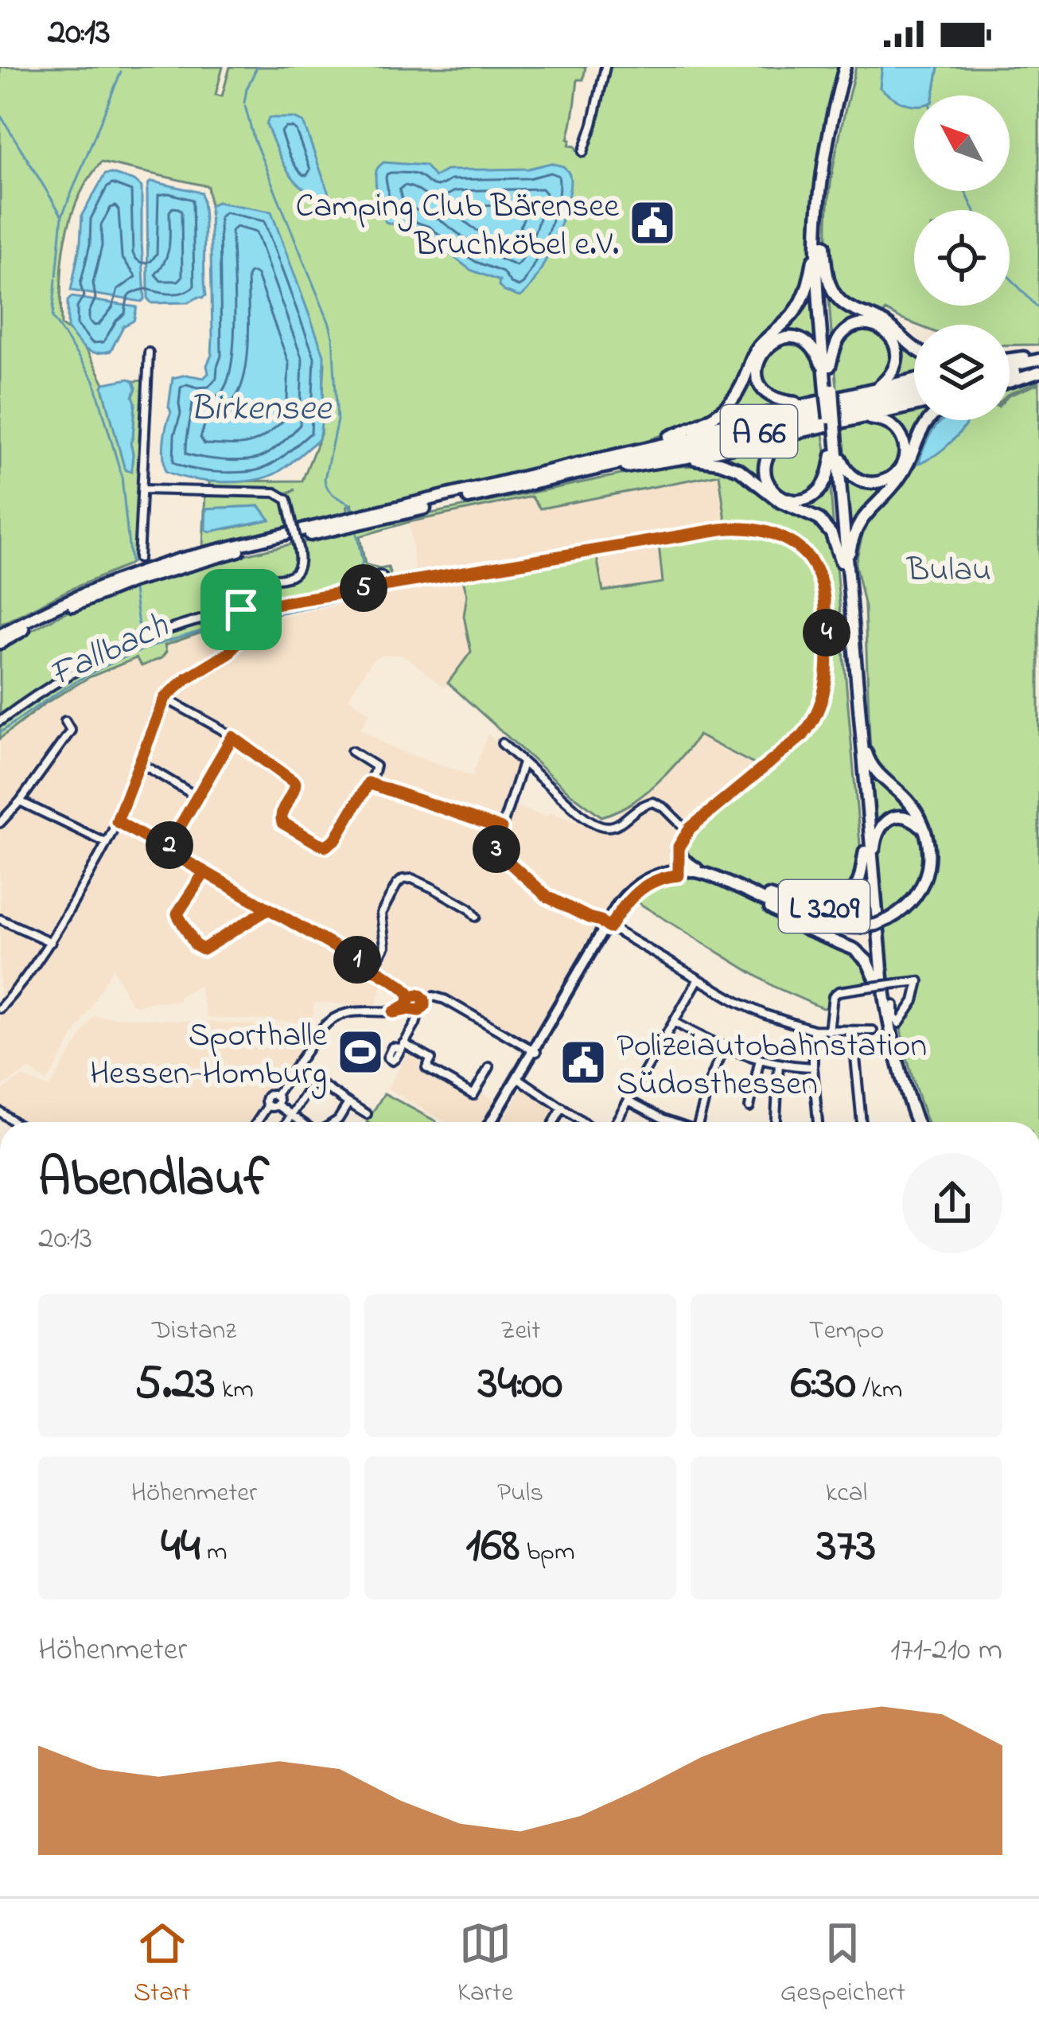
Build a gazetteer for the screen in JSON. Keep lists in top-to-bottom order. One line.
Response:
{"streets":{"highway":["A 66","L 3209"]},"water":["Birkensee","Fallbach"],"parks":["Bulau"],"places":{"public building":["Camping Club Bärensee Bruchköbel e.V.","Polizeiautobahnstation Südosthessen"],"sports":["Sporthalle Hessen-Homburg"]},"north":"top left","page":{"status":"20:13","pins":["5","4","2","3","1"],"heading":["Abendlauf","20:13"],"stats":[["Distanz","5.23 km"],["Zeit","34:00"],["Tempo","6:30 /km"],["Höhenmeter","44 m"],["Puls","168 bpm"],["kcal","373"]],"chart":["Höhenmeter","171–210 m"],"tabs":["Start","Karte","Gespeichert"]}}
